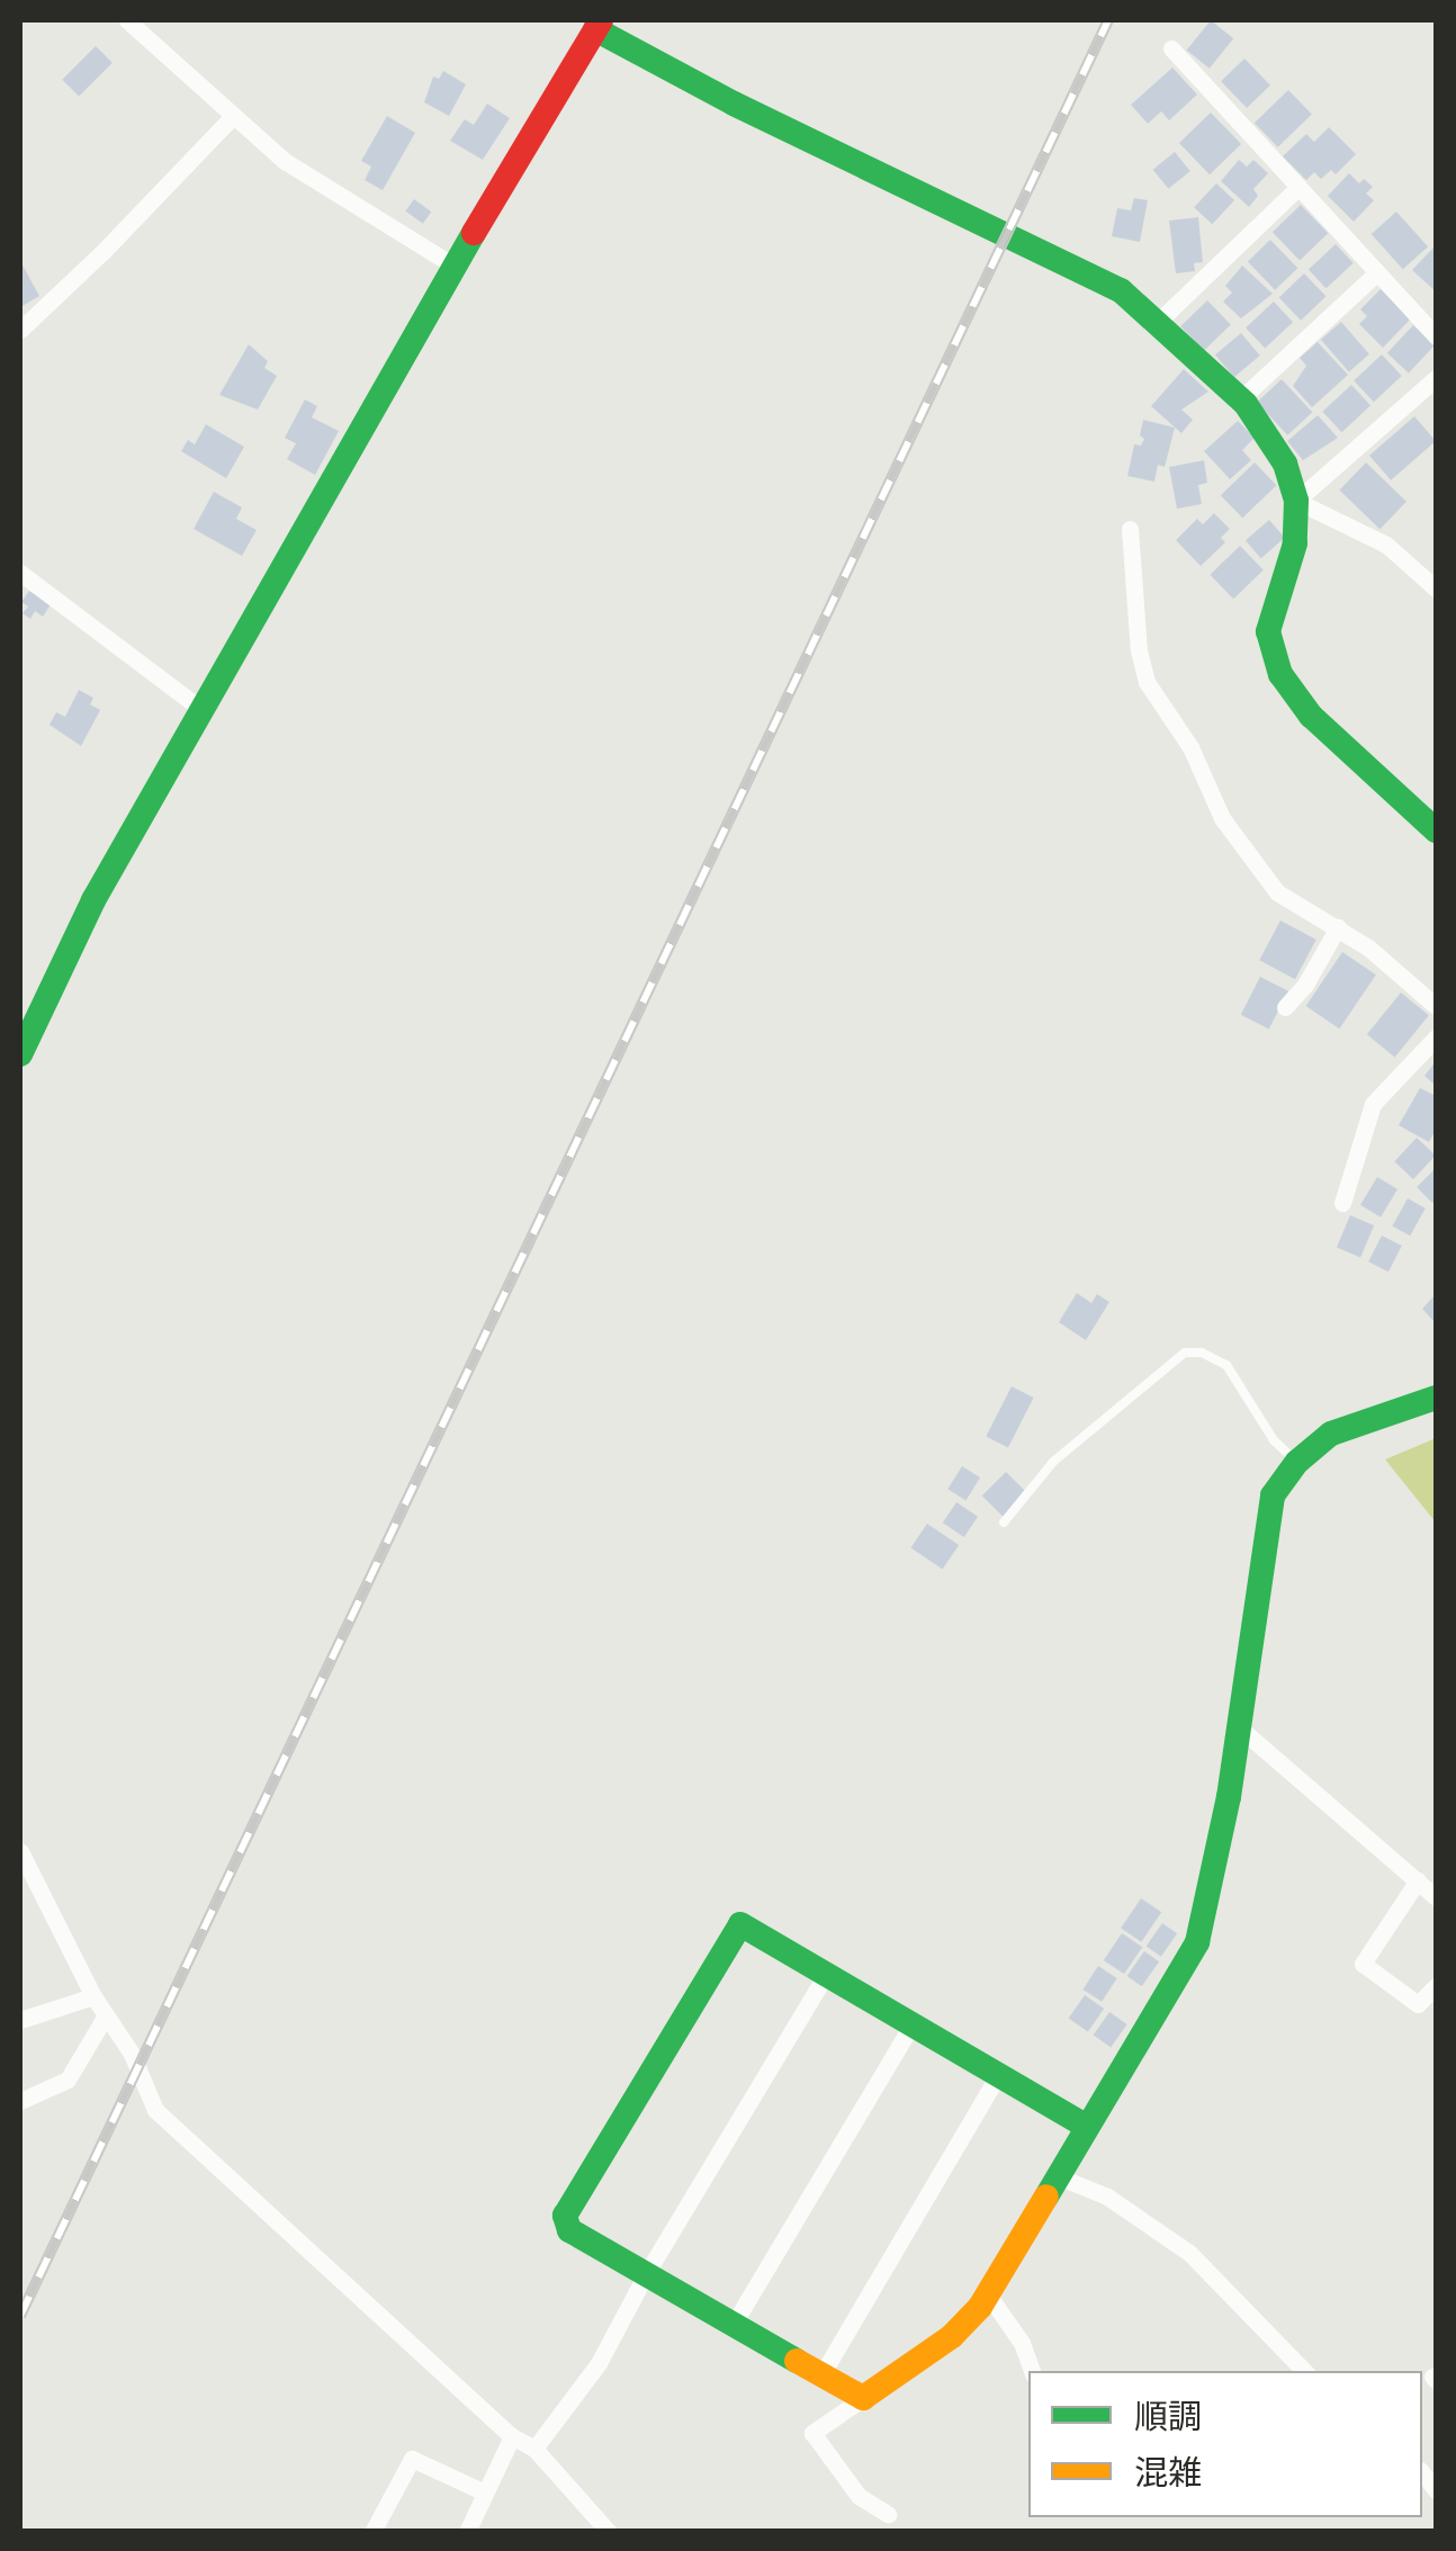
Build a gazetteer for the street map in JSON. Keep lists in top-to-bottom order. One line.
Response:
{"legend":["順調","混雑"]}
